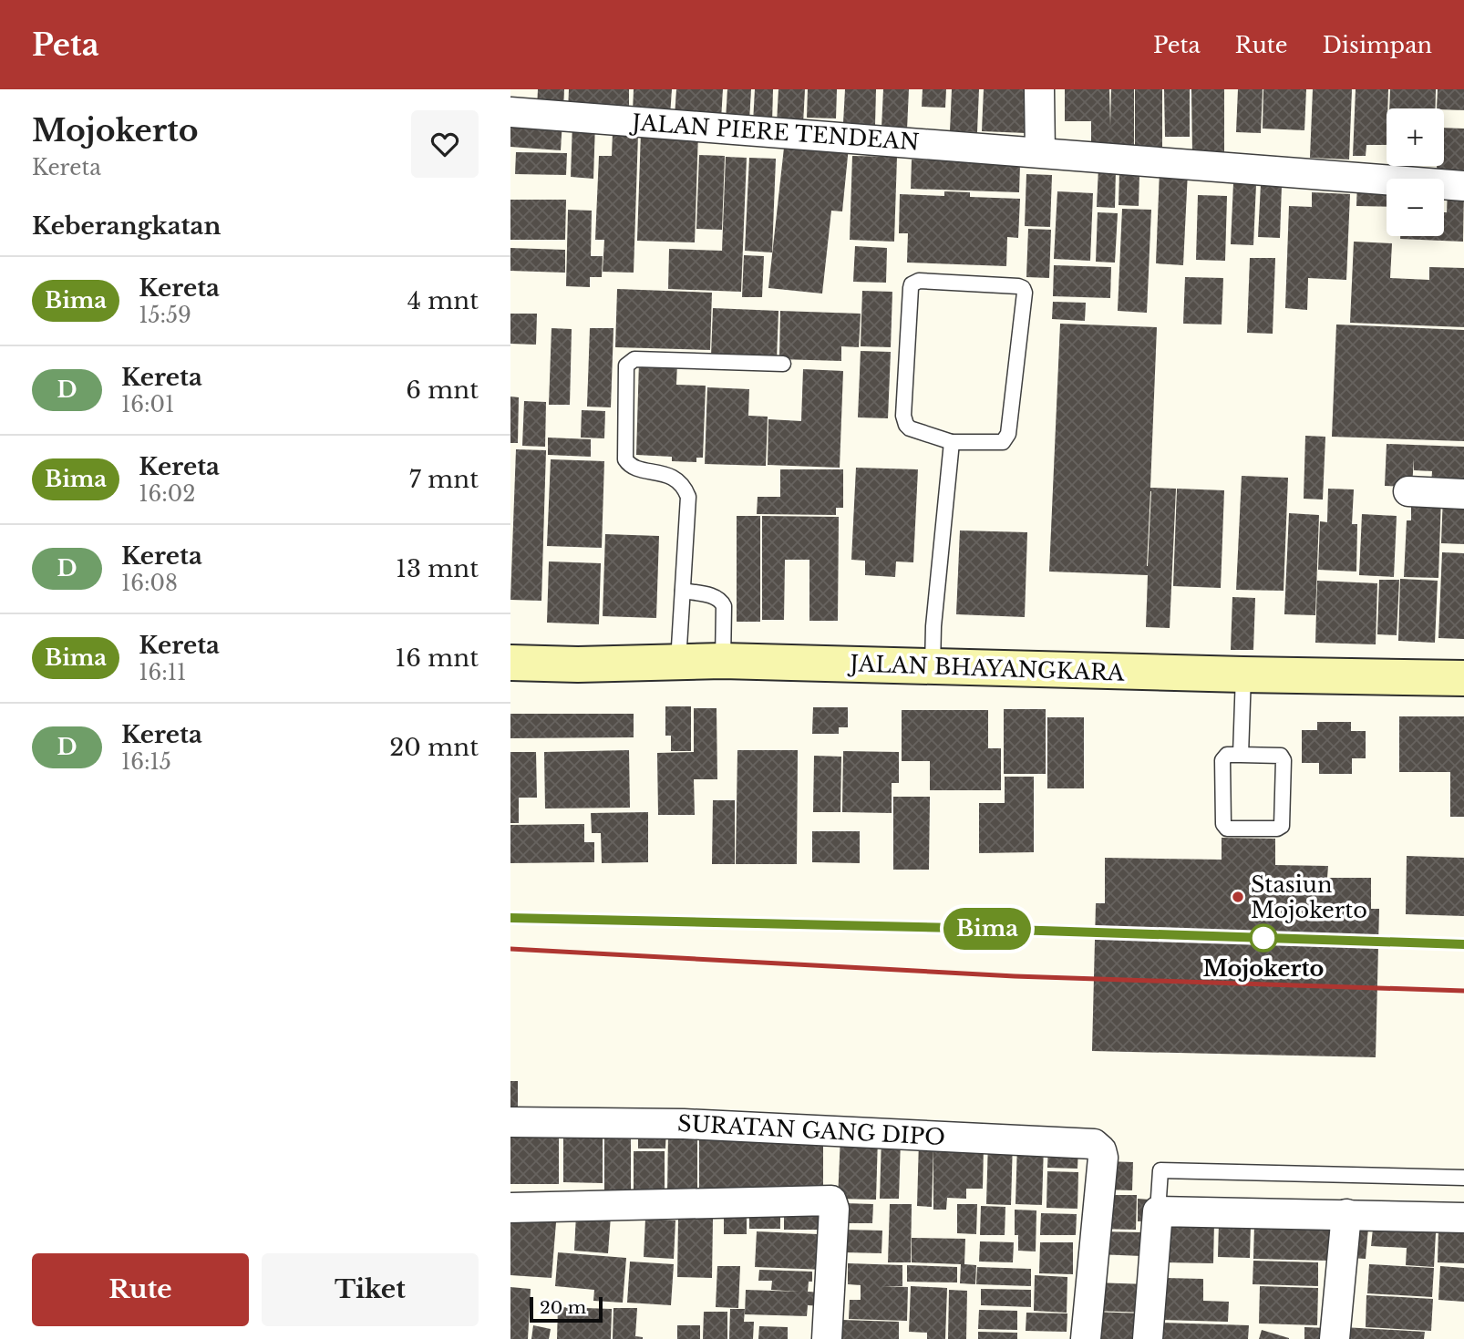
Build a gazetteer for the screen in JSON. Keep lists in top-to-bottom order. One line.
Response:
{"streets":{"main road":["JALAN BHAYANGKARA"],"street":["JALAN PIERE TENDEAN","SURATAN GANG DIPO"]},"places":["Stasiun Mojokerto","Mojokerto"],"scale_bar":"20 m","page":{"header":"Peta","nav":["Peta","Rute","Disimpan"],"heading":[["Mojokerto","Kereta"],"Keberangkatan"],"on_map":"Bima","map_buttons":["+","−"],"list":[{"mark":"Bima","name":"Kereta","note":"15:59","value":"4 mnt"},{"mark":"D","name":"Kereta","note":"16:01","value":"6 mnt"},{"mark":"Bima","name":"Kereta","note":"16:02","value":"7 mnt"},{"mark":"D","name":"Kereta","note":"16:08","value":"13 mnt"},{"mark":"Bima","name":"Kereta","note":"16:11","value":"16 mnt"},{"mark":"D","name":"Kereta","note":"16:15","value":"20 mnt"}],"buttons":["Rute","Tiket"],"scale":"20 m"}}
